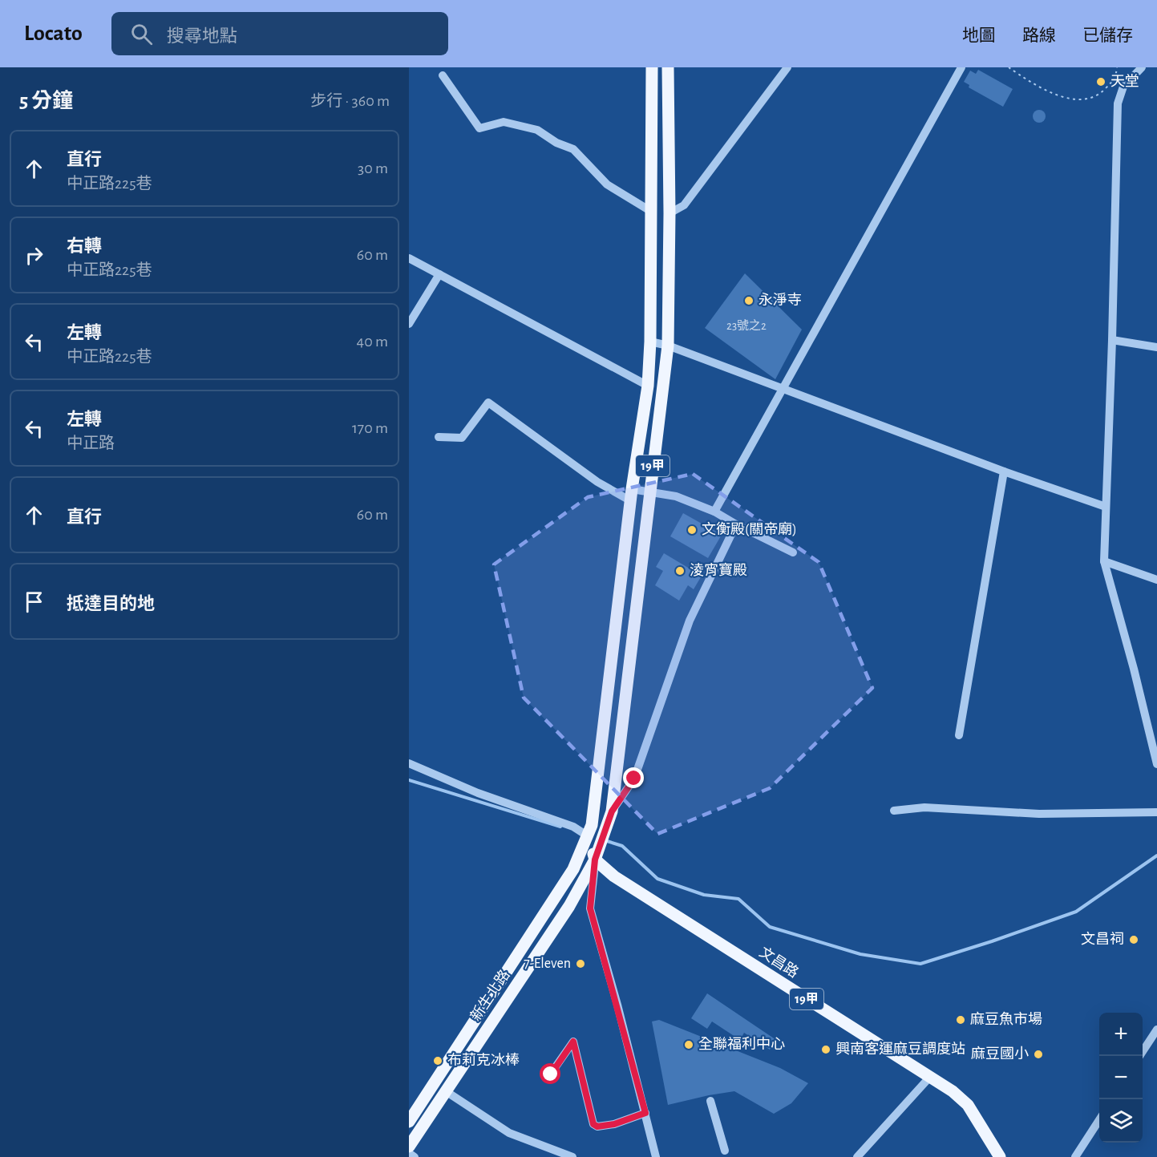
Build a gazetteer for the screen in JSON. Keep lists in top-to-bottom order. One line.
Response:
{"streets":{"main road":["19甲","文昌路","新生北路"]},"crossings":[["19甲","文昌路"],["19甲","新生北路"],["文昌路","新生北路"]],"places":["天堂","永淨寺","文衡殿(關帝廟)","淩宵寶殿","文昌祠","7-Eleven","麻豆魚市場","全聯福利中心","興南客運麻豆調度站","麻豆國小","布莉克冰棒"],"house_numbers":["23號之2"],"page":{"header":"Locato","search":"搜尋地點","nav":["地圖","路線","已儲存"],"heading":["5 分鐘","步行 · 360 m"],"list":[["直行","中正路225巷","30 m"],["右轉","中正路225巷","60 m"],["左轉","中正路225巷","40 m"],["左轉","中正路","170 m"],["直行","60 m"],"抵達目的地"],"map_buttons":["+","−"]}}
